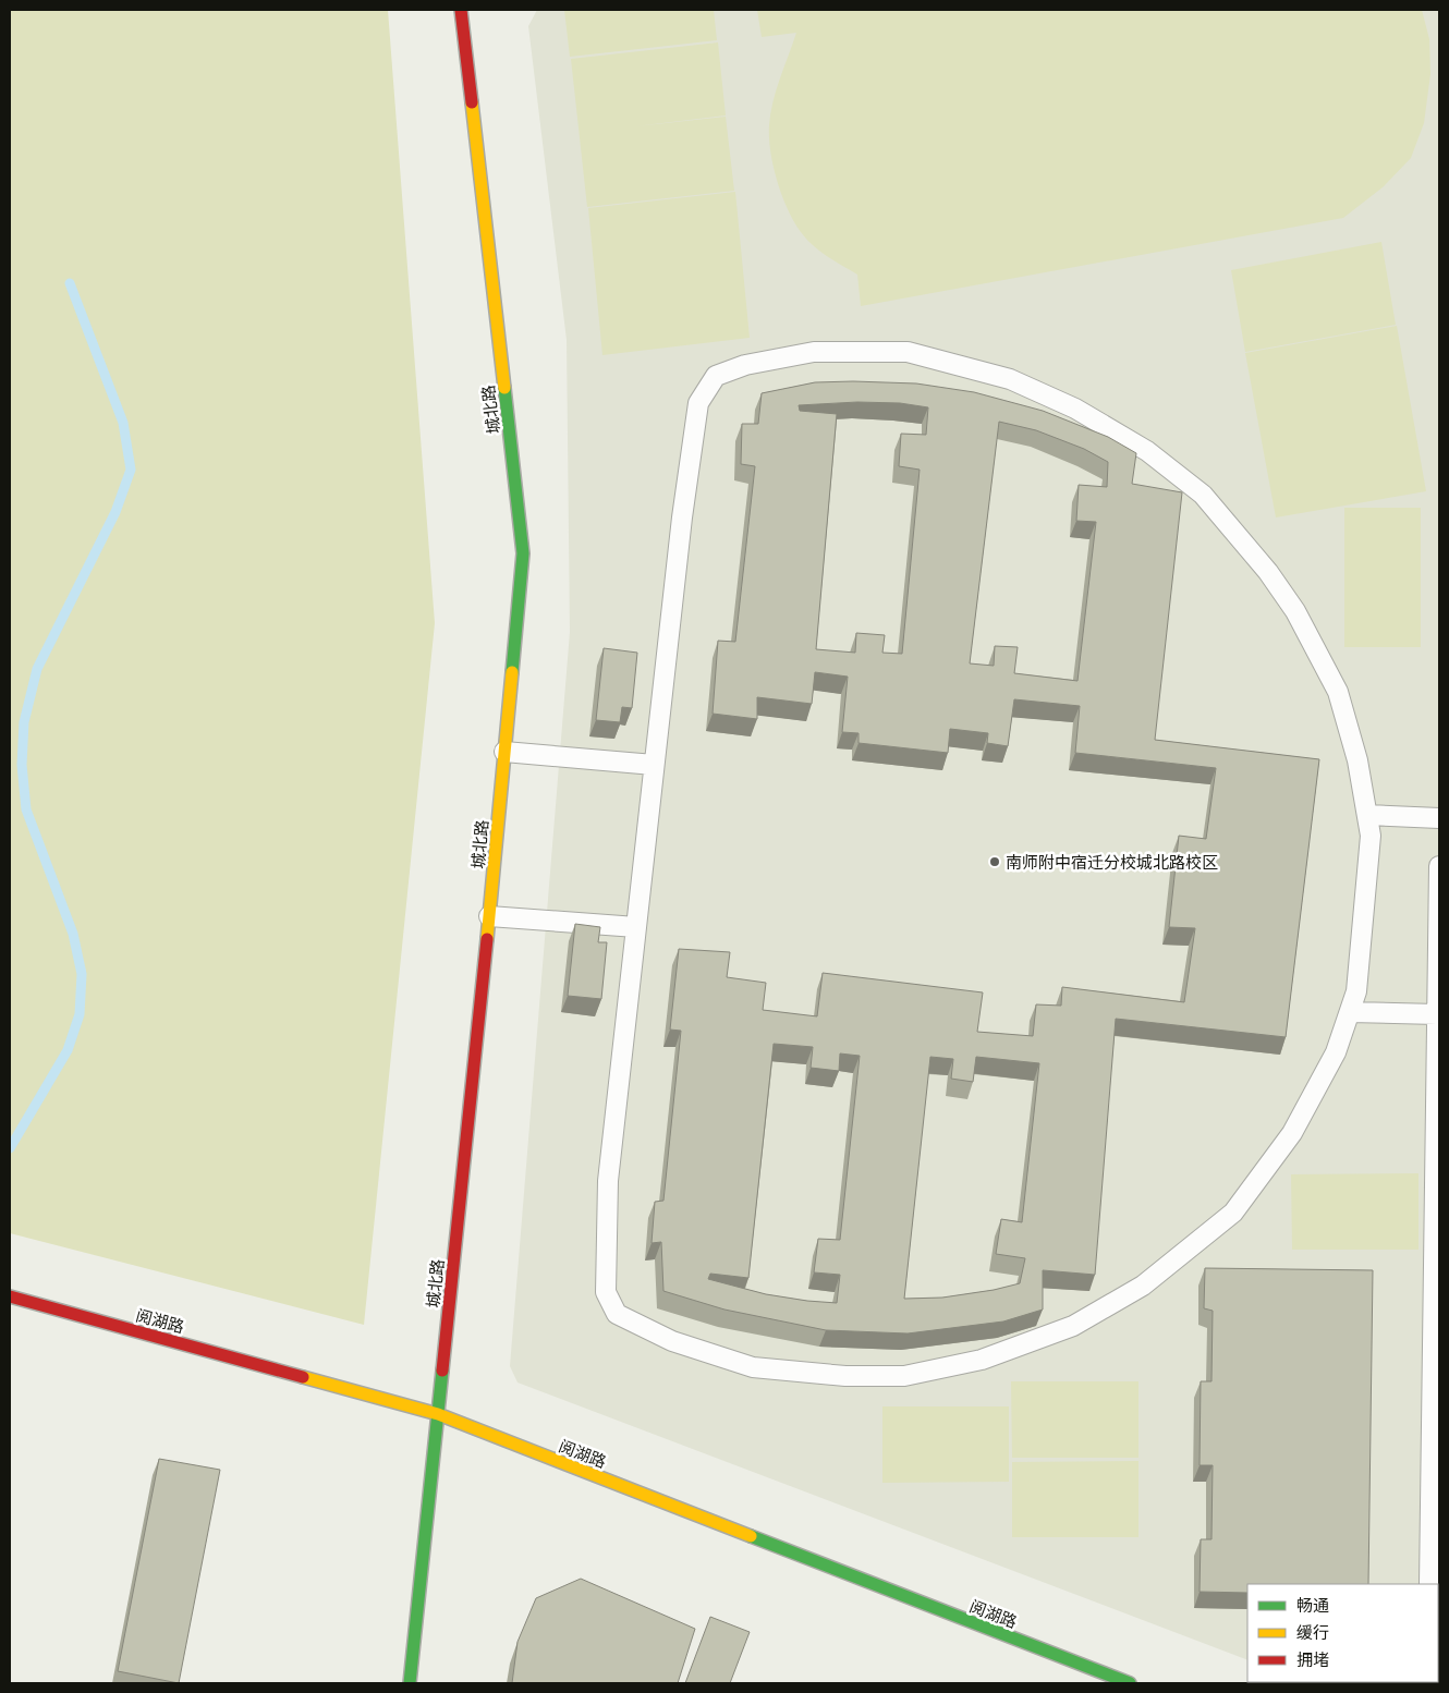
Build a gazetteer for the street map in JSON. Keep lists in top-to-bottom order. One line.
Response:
{"streets":{"street":["城北路","阅湖路"]},"crossings":[["城北路","阅湖路"]],"places":["南师附中宿迁分校城北路校区"],"legend":["畅通","缓行","拥堵"]}
